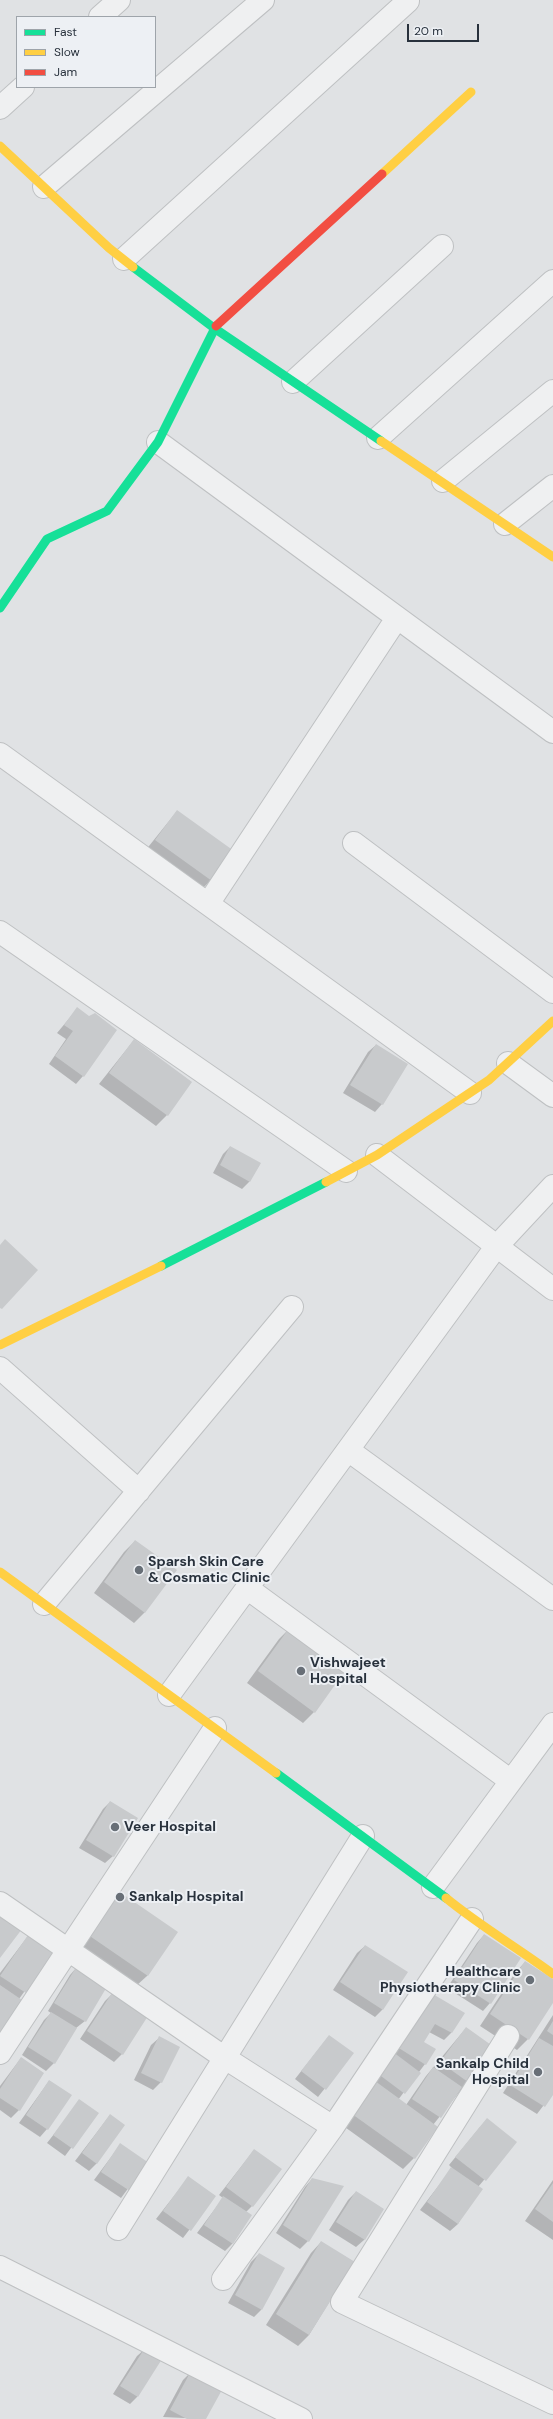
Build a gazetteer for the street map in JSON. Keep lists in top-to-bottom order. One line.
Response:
{"places":["Sparsh Skin Care & Cosmatic Clinic","Vishwajeet Hospital","Veer Hospital","Sankalp Hospital","Healthcare Physiotherapy Clinic","Sankalp Child Hospital"],"legend":["Fast","Slow","Jam"],"scale_bar":"20 m"}
